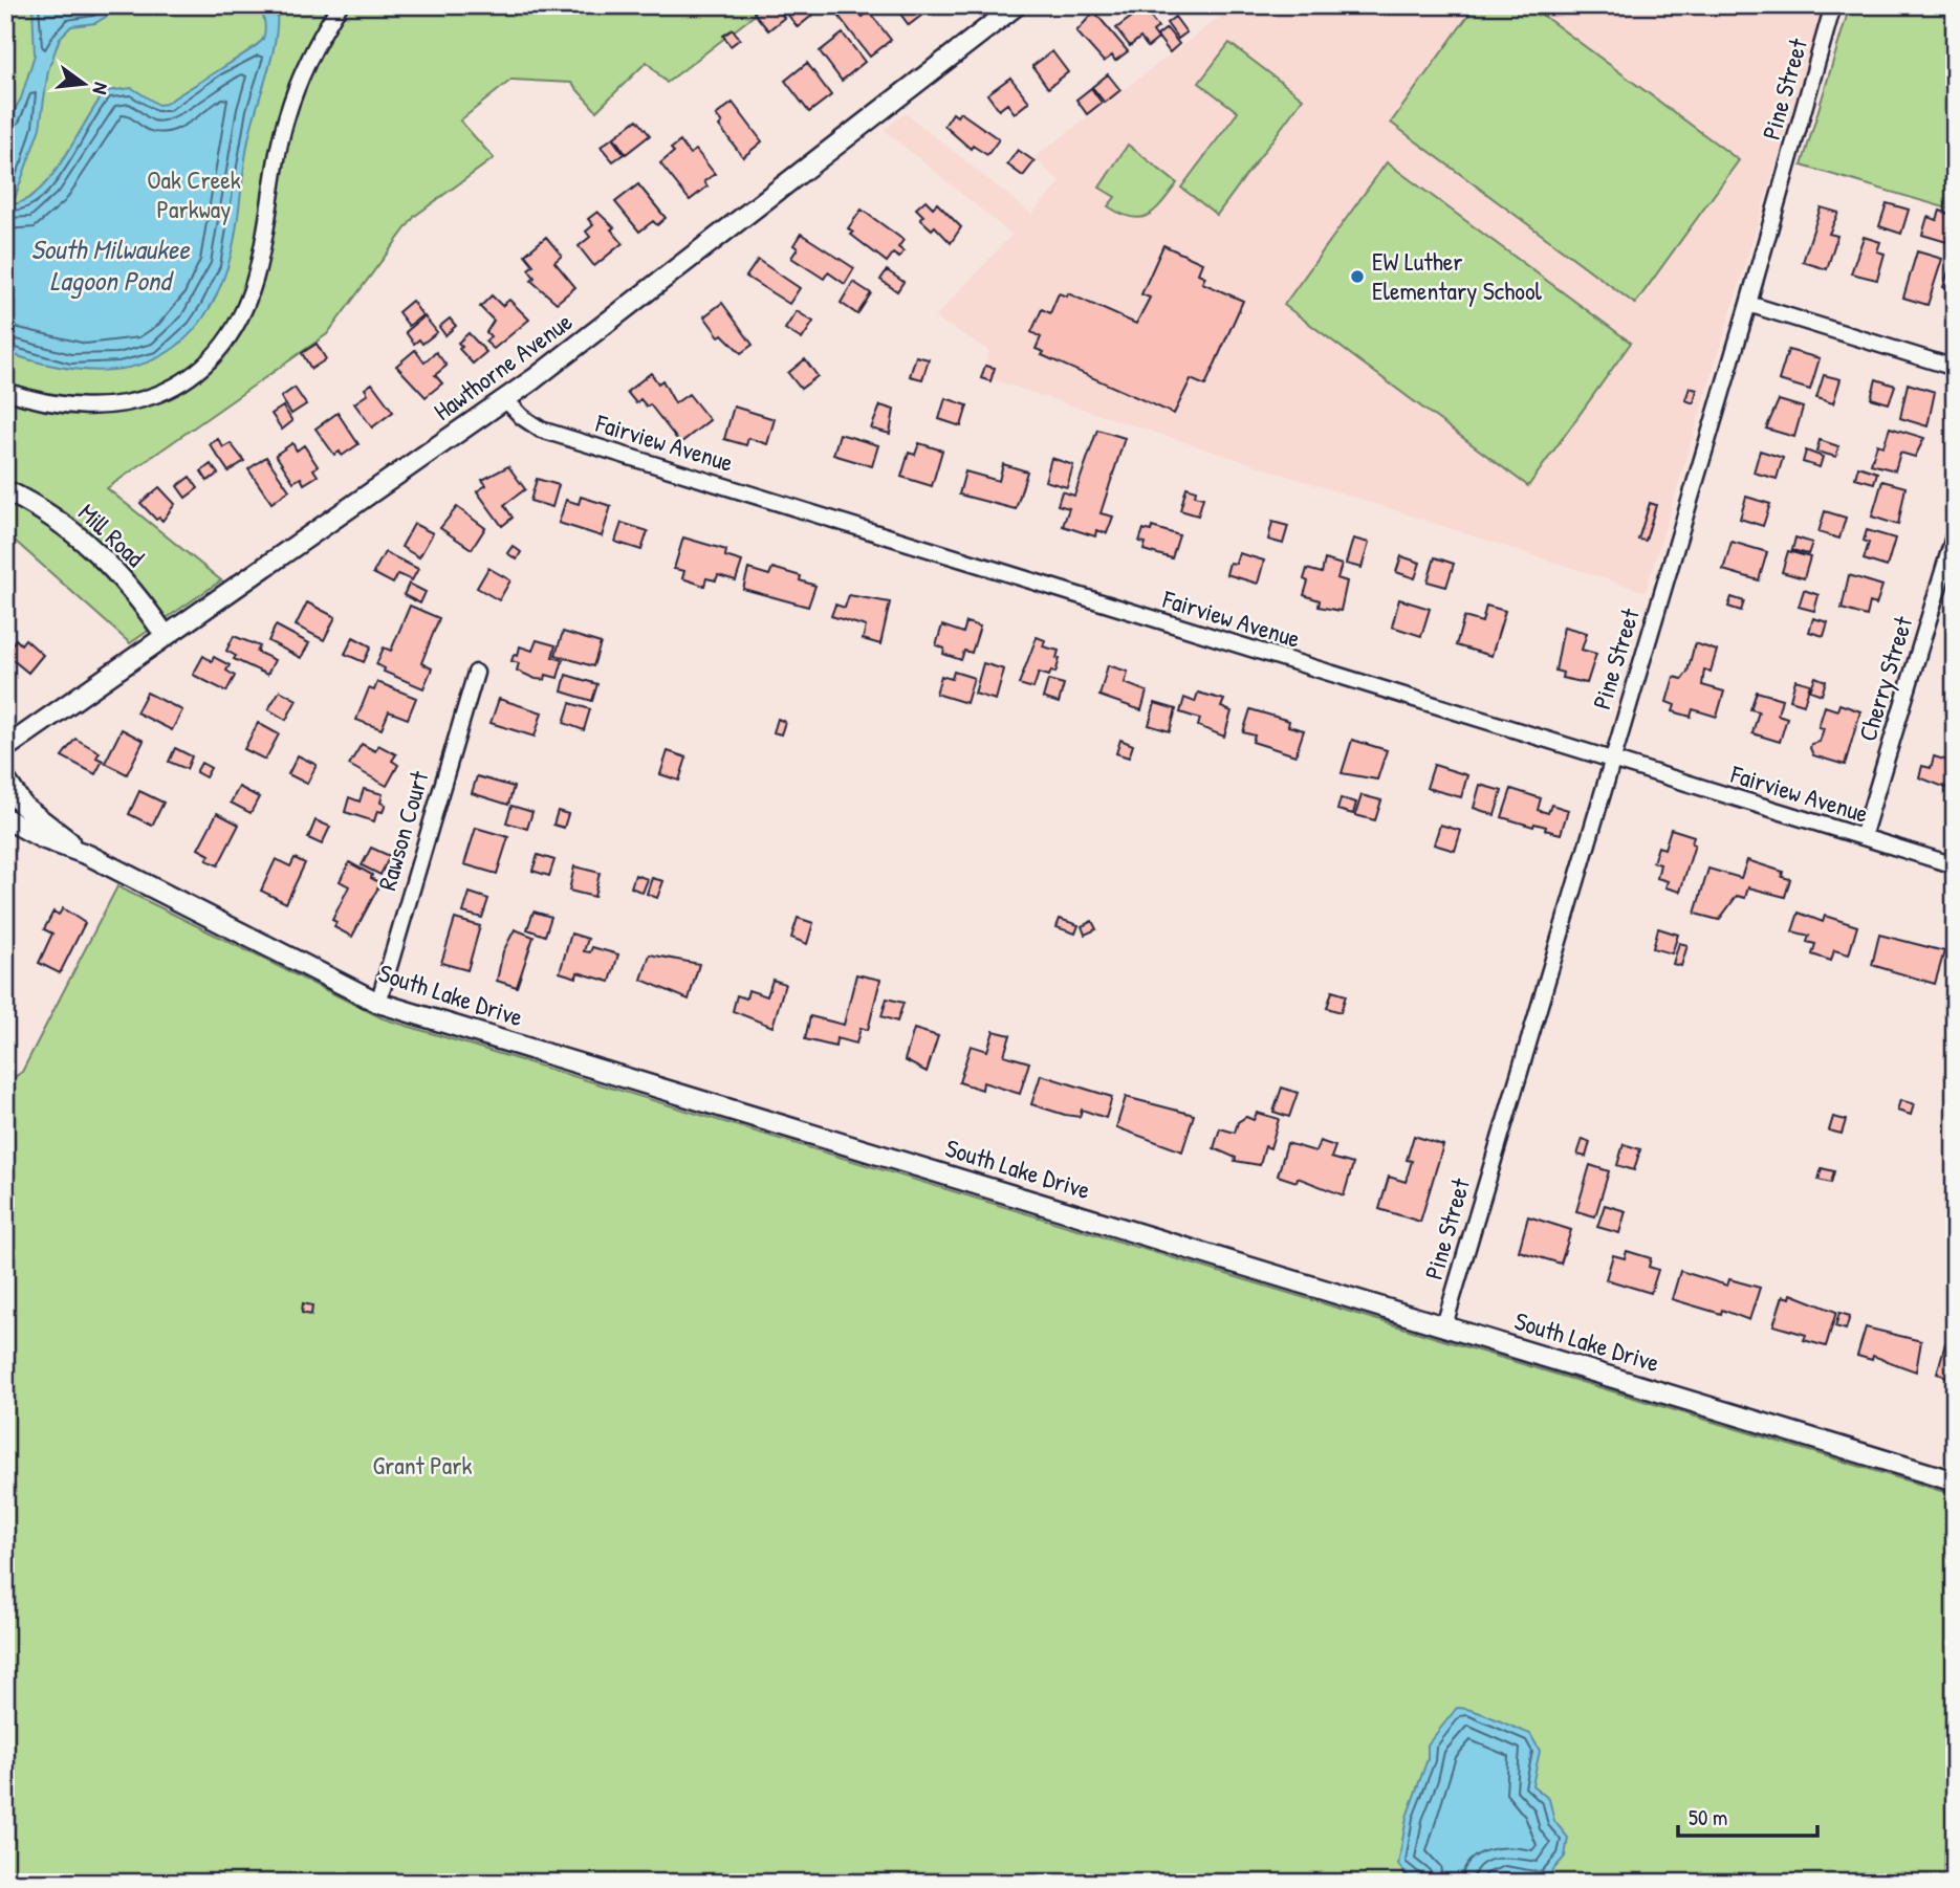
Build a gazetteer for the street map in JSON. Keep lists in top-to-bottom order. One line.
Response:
{"streets":{"street":["Pine Street","Hawthorne Avenue","Fairview Avenue","Mill Road","Cherry Street","Rawson Court","South Lake Drive"]},"crossings":[["Pine Street","Fairview Avenue"],["Pine Street","South Lake Drive"],["Hawthorne Avenue","Fairview Avenue"],["Hawthorne Avenue","Mill Road"],["Fairview Avenue","Cherry Street"],["Rawson Court","South Lake Drive"]],"water":["South Milwaukee Lagoon Pond"],"parks":["Oak Creek Parkway","Grant Park"],"places":["EW Luther Elementary School"],"scale_bar":"50 m","north":"right"}
